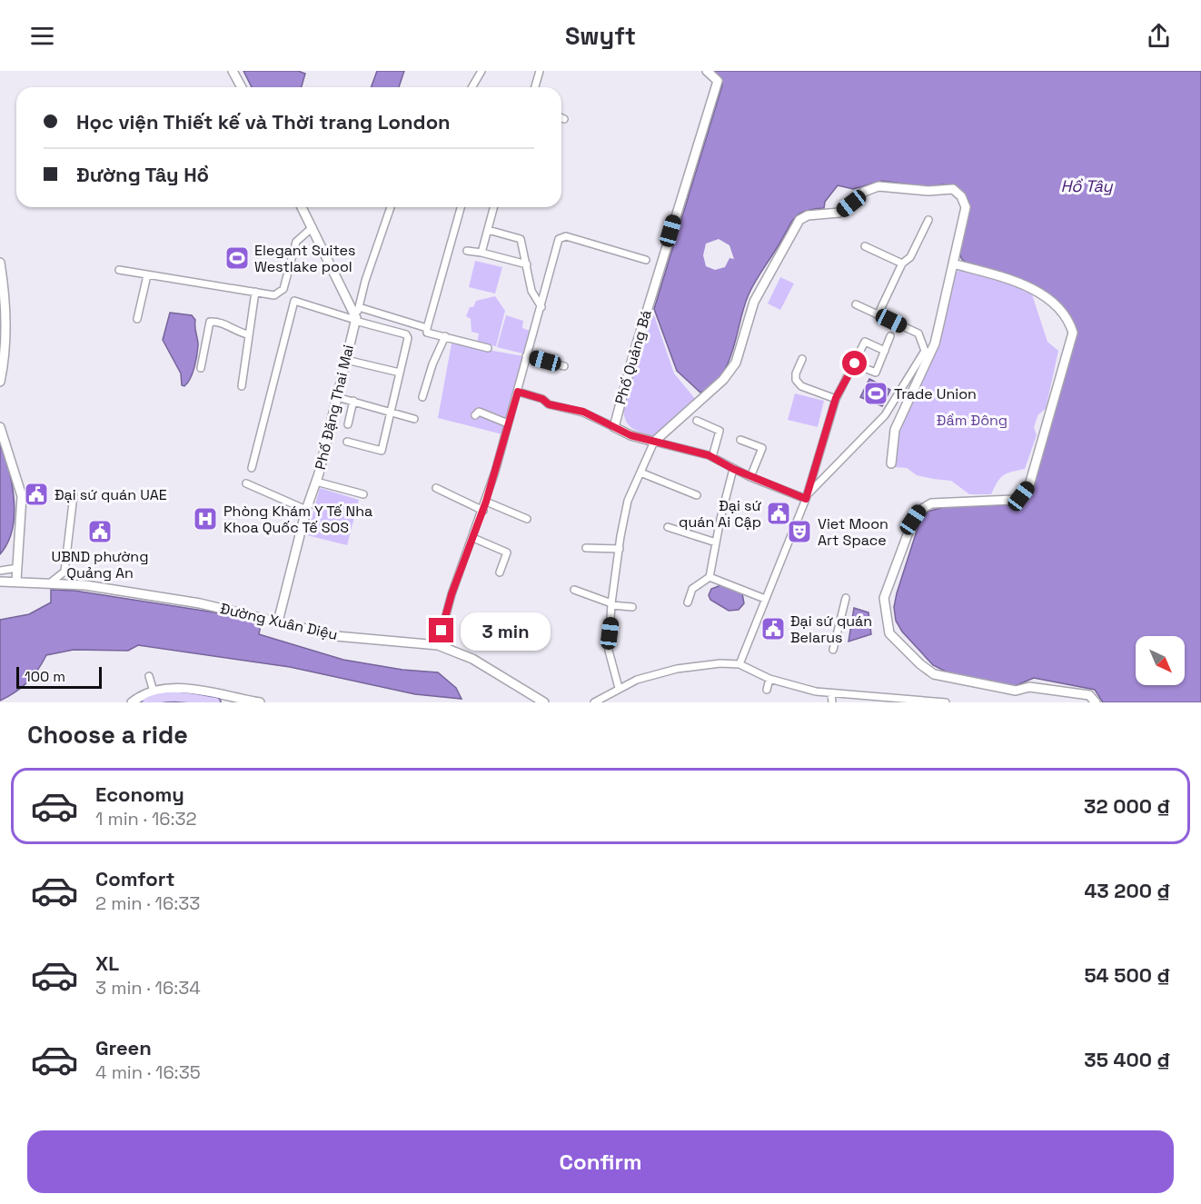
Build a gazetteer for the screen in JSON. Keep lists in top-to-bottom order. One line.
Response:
{"streets":{"street":["Phố Quảng Bá","Phố Đặng Thai Mai","Đường Xuân Diệu"]},"crossings":[["Phố Đặng Thai Mai","Đường Xuân Diệu"]],"water":["Hồ Tây"],"parks":["Đầm Đông"],"places":{"sports":["Elegant Suites Westlake pool","Trade Union"],"public building":["Đại sứ quán UAE","Đại sứ quán Ai Cập","UBND phường Quảng An","Đại sứ quán Belarus"],"hospital":["Phòng Khám Y Tế Nha Khoa Quốc Tế SOS"],"theatre":["Viet Moon Art Space"]},"scale_bar":"100 m","north":"bottom right","page":{"header":"Swyft","banner":["Học viện Thiết kế và Thời trang London","Đường Tây Hồ"],"bubble":"3 min","scale":"100 m","heading":"Choose a ride","list":[{"name":"Economy","note":"1 min · 16:32","value":"32 000 ₫"},{"name":"Comfort","note":"2 min · 16:33","value":"43 200 ₫"},{"name":"XL","note":"3 min · 16:34","value":"54 500 ₫"},{"name":"Green","note":"4 min · 16:35","value":"35 400 ₫"}],"buttons":"Confirm"}}
